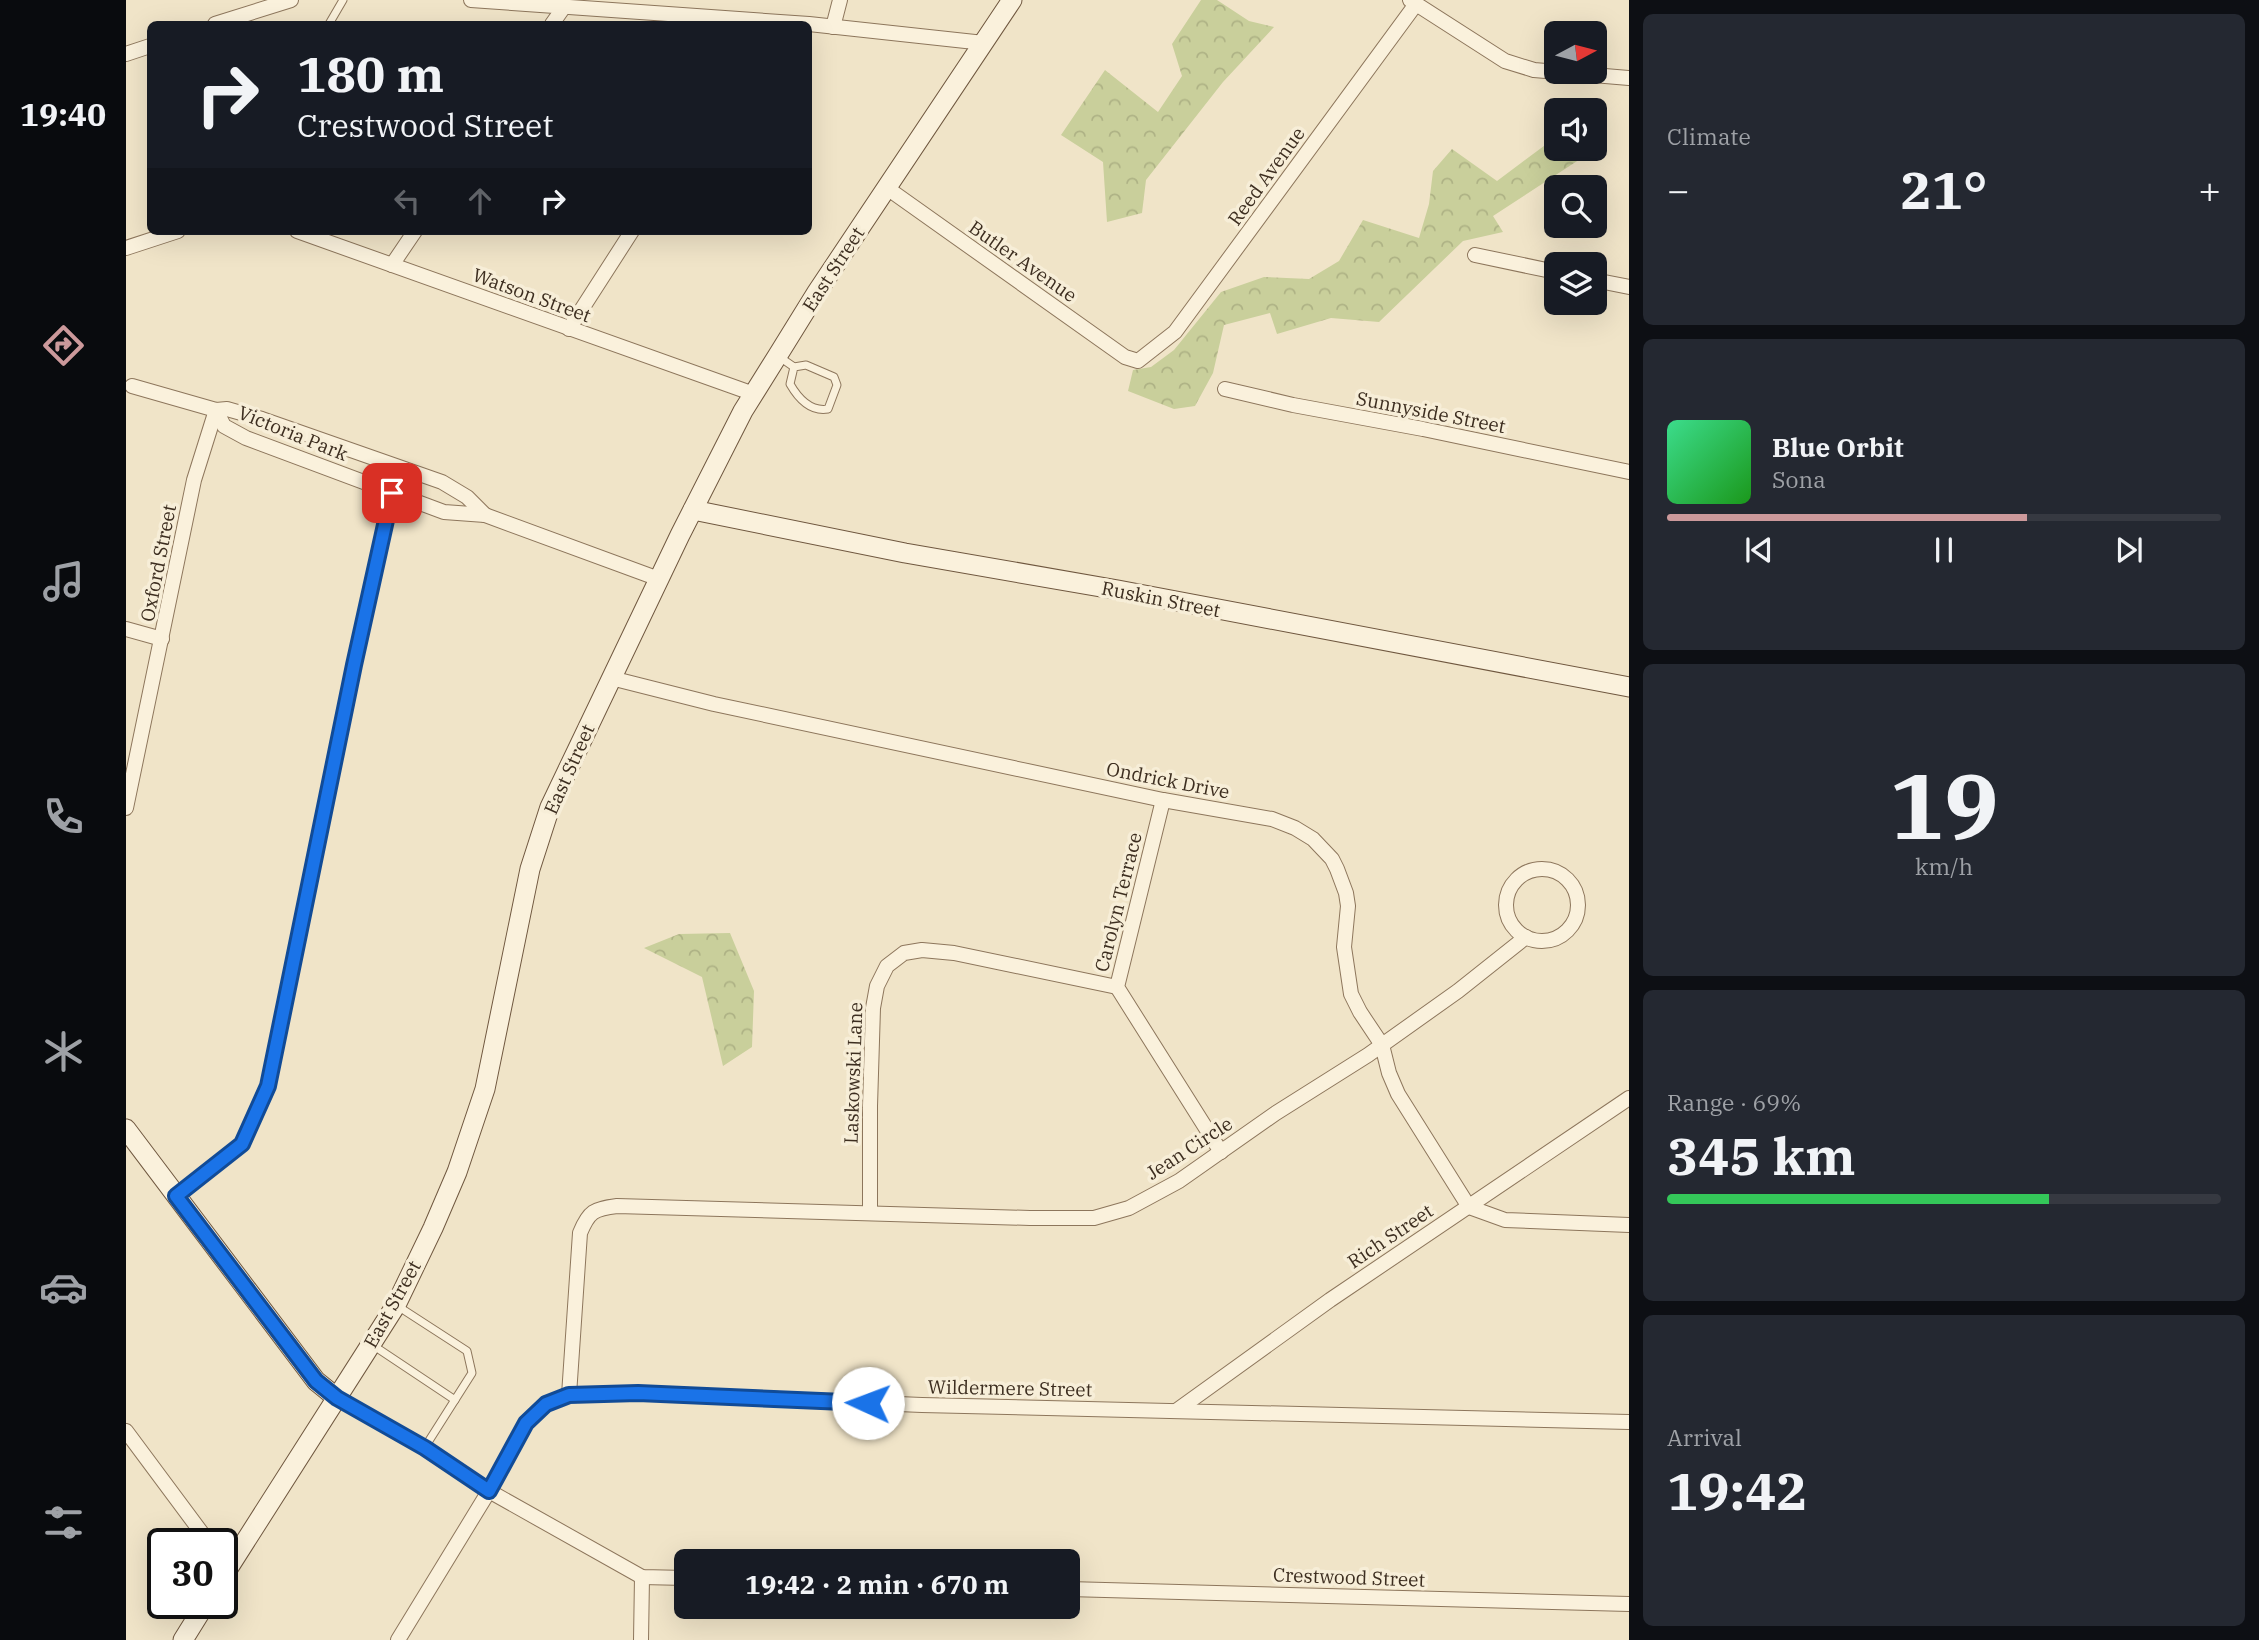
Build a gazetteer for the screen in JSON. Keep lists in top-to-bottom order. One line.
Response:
{"streets":{"main road":["East Street","Ruskin Street"],"street":["Reed Avenue","Butler Avenue","Watson Street","Sunnyside Street","Victoria Park","Oxford Street","Ondrick Drive","Carolyn Terrace","Laskowski Lane","Jean Circle","Rich Street","Wildermere Street","Crestwood Street"]},"crossings":[["Reed Avenue","Butler Avenue"],["Butler Avenue","East Street"],["East Street","Watson Street"],["East Street","Victoria Park"],["East Street","Ruskin Street"],["East Street","Ondrick Drive"],["Victoria Park","Oxford Street"],["Ondrick Drive","Carolyn Terrace"],["Ondrick Drive","Jean Circle"],["Ondrick Drive","Rich Street"],["Carolyn Terrace","Laskowski Lane"],["Carolyn Terrace","Jean Circle"],["Laskowski Lane","Jean Circle"],["Jean Circle","Wildermere Street"],["Rich Street","Wildermere Street"]],"north":"right","page":{"tabs":"19:40","tile":["Climate",["19","km/h"],["Range · 69%","345 km"],["Arrival","19:42"]],"turn":["180 m","Crestwood Street"],"heat":["−","21°","+"],"song":["Blue Orbit","Sona"],"limit":"30","trip":"19:42 · 2 min · 670 m"}}
